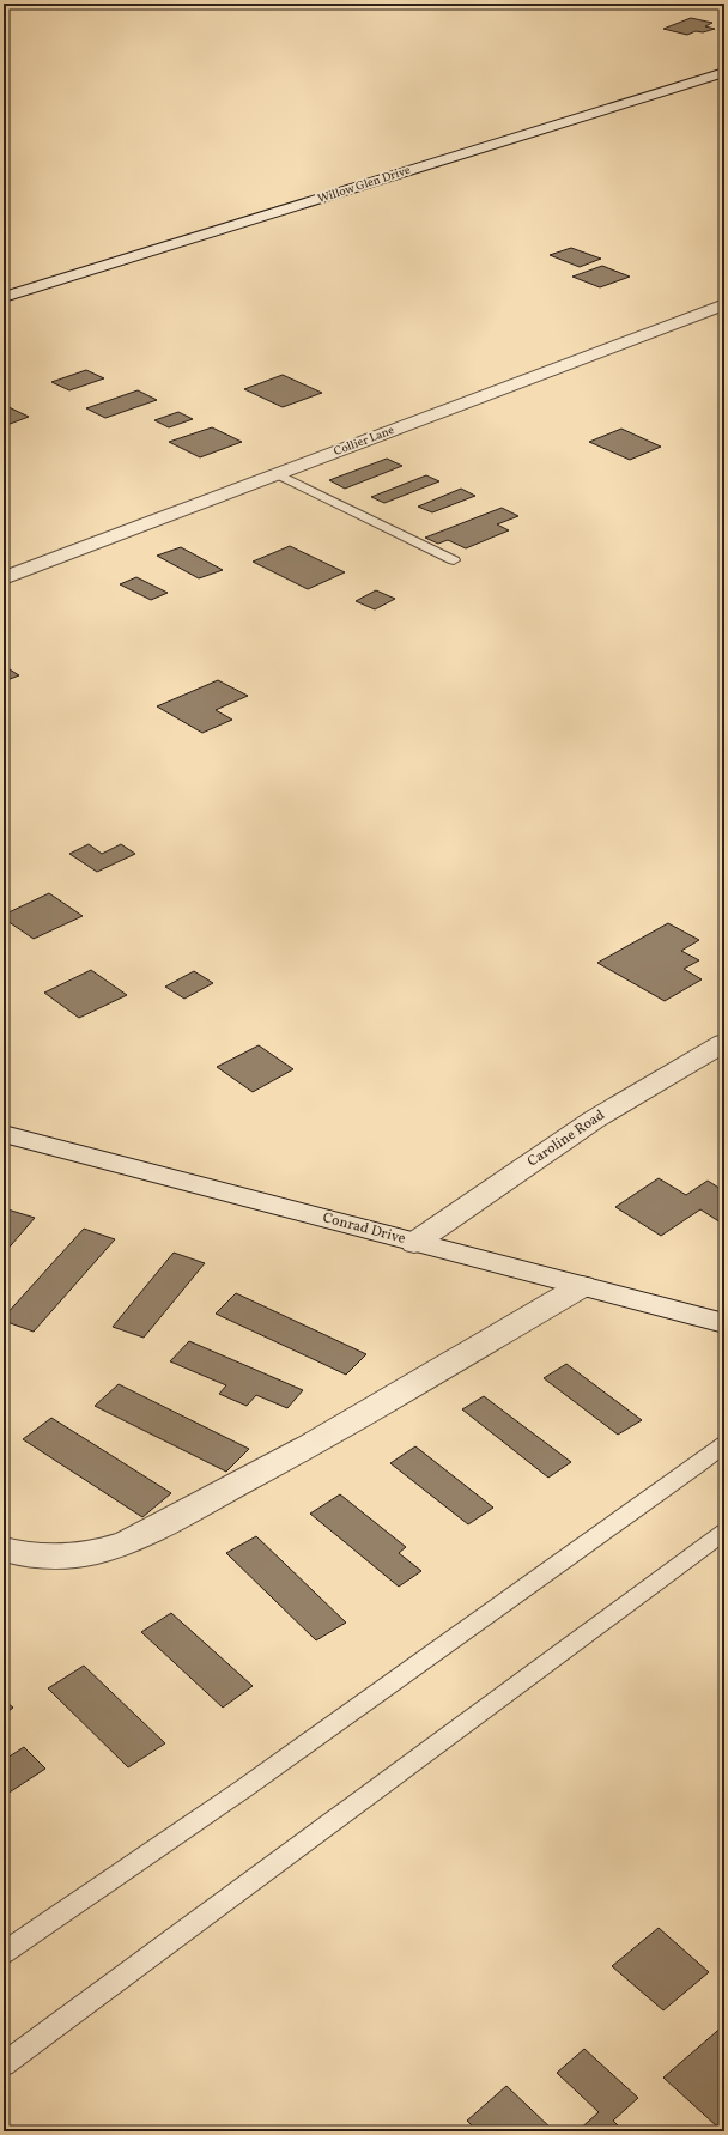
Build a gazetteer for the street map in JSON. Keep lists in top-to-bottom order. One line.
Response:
{"streets":{"street":["Willow Glen Drive","Collier Lane","Caroline Road","Conrad Drive"]},"crossings":[["Caroline Road","Conrad Drive"]]}
